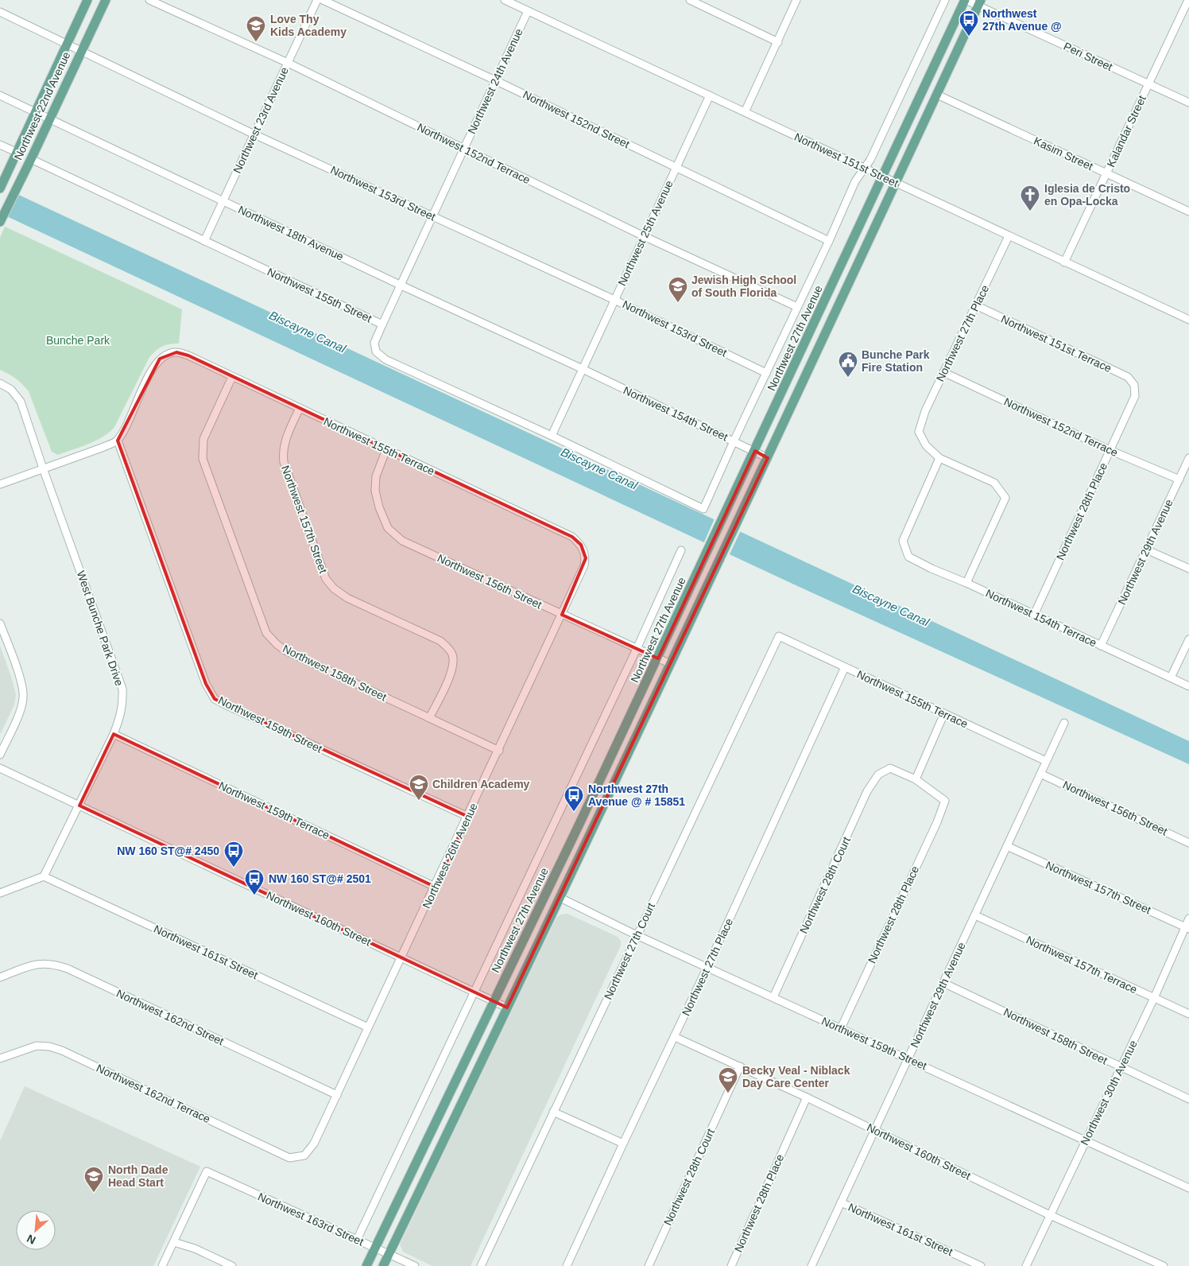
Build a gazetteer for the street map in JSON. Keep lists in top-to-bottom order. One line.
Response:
{"streets":{"main road":["Northwest 22nd Avenue","Northwest 27th Avenue"],"street":["Peri Street","Northwest 24th Avenue","Northwest 152nd Street","Northwest 23rd Avenue","Kalandar Street","Northwest 152nd Terrace","Kasim Street","Northwest 151st Street","Northwest 153rd Street","Northwest 18th Avenue","Northwest 25th Avenue","Northwest 155th Street","Northwest 27th Place","Northwest 151st Terrace","Northwest 154th Street","Northwest 155th Terrace","Northwest 28th Place","Northwest 157th Street","Northwest 29th Avenue","Northwest 156th Street","Northwest 154th Terrace","West Bunche Park Drive","Northwest 158th Street","Northwest 159th Street","Northwest 159th Terrace","Northwest 26th Avenue","Northwest 28th Court","Northwest 160th Street","Northwest 27th Court","Northwest 161st Street","Northwest 157th Terrace","Northwest 162nd Street","Northwest 30th Avenue","Northwest 162nd Terrace","Northwest 163rd Street"]},"crossings":[["Peri Street","Kalandar Street"],["Peri Street","Northwest 27th Avenue"],["Northwest 24th Avenue","Northwest 152nd Street"],["Northwest 24th Avenue","Northwest 152nd Terrace"],["Northwest 24th Avenue","Northwest 151st Street"],["Northwest 24th Avenue","Northwest 153rd Street"],["Northwest 24th Avenue","Northwest 18th Avenue"],["Northwest 24th Avenue","Northwest 155th Street"],["Northwest 22nd Avenue","Northwest 153rd Street"],["Northwest 22nd Avenue","Northwest 18th Avenue"],["Northwest 22nd Avenue","Northwest 155th Street"],["Northwest 152nd Street","Northwest 25th Avenue"],["Northwest 152nd Street","Northwest 27th Avenue"],["Northwest 23rd Avenue","Northwest 152nd Terrace"],["Northwest 23rd Avenue","Northwest 153rd Street"],["Northwest 23rd Avenue","Northwest 18th Avenue"],["Northwest 23rd Avenue","Northwest 155th Street"],["Kalandar Street","Kasim Street"],["Kalandar Street","Northwest 151st Street"],["Northwest 152nd Terrace","Northwest 25th Avenue"],["Northwest 152nd Terrace","Northwest 27th Place"],["Northwest 152nd Terrace","Northwest 27th Avenue"],["Northwest 152nd Terrace","Northwest 28th Place"],["Northwest 152nd Terrace","Northwest 29th Avenue"],["Northwest 151st Street","Northwest 25th Avenue"],["Northwest 151st Street","Northwest 27th Place"],["Northwest 151st Street","Northwest 27th Avenue"],["Northwest 153rd Street","Northwest 25th Avenue"],["Northwest 153rd Street","Northwest 27th Avenue"],["Northwest 18th Avenue","Northwest 25th Avenue"],["Northwest 18th Avenue","Northwest 154th Street"],["Northwest 25th Avenue","Northwest 155th Street"],["Northwest 25th Avenue","Northwest 154th Street"],["Northwest 155th Street","Northwest 27th Avenue"],["Northwest 27th Place","Northwest 151st Terrace"],["Northwest 27th Place","Northwest 155th Terrace"],["Northwest 27th Place","Northwest 154th Terrace"],["Northwest 27th Place","Northwest 159th Street"],["Northwest 27th Place","Northwest 160th Street"],["Northwest 27th Avenue","Northwest 154th Street"],["Northwest 27th Avenue","Northwest 156th Street"],["Northwest 27th Avenue","Northwest 160th Street"],["Northwest 27th Avenue","Northwest 163rd Street"],["Northwest 151st Terrace","Northwest 28th Place"],["Northwest 155th Terrace","Northwest 157th Street"],["Northwest 155th Terrace","Northwest 29th Avenue"],["Northwest 155th Terrace","Northwest 156th Street"],["Northwest 155th Terrace","Northwest 158th Street"],["Northwest 155th Terrace","Northwest 159th Street"],["Northwest 155th Terrace","Northwest 26th Avenue"],["Northwest 155th Terrace","Northwest 27th Court"],["Northwest 28th Place","Northwest 154th Terrace"],["Northwest 28th Place","Northwest 159th Street"],["Northwest 28th Place","Northwest 28th Court"],["Northwest 28th Place","Northwest 160th Street"],["Northwest 157th Street","Northwest 29th Avenue"],["Northwest 157th Street","Northwest 158th Street"],["Northwest 157th Street","Northwest 30th Avenue"],["Northwest 29th Avenue","Northwest 156th Street"],["Northwest 29th Avenue","Northwest 154th Terrace"],["Northwest 29th Avenue","Northwest 158th Street"],["Northwest 29th Avenue","Northwest 159th Street"],["Northwest 29th Avenue","Northwest 160th Street"],["Northwest 29th Avenue","Northwest 161st Street"],["Northwest 29th Avenue","Northwest 157th Terrace"],["Northwest 156th Street","Northwest 26th Avenue"],["West Bunche Park Drive","Northwest 159th Terrace"],["West Bunche Park Drive","Northwest 160th Street"],["West Bunche Park Drive","Northwest 161st Street"],["Northwest 158th Street","Northwest 26th Avenue"],["Northwest 158th Street","Northwest 30th Avenue"],["Northwest 159th Street","Northwest 26th Avenue"],["Northwest 159th Street","Northwest 28th Court"],["Northwest 159th Street","Northwest 27th Court"],["Northwest 159th Street","Northwest 30th Avenue"],["Northwest 159th Terrace","Northwest 26th Avenue"],["Northwest 26th Avenue","Northwest 160th Street"],["Northwest 26th Avenue","Northwest 161st Street"],["Northwest 26th Avenue","Northwest 162nd Street"],["Northwest 26th Avenue","Northwest 162nd Terrace"],["Northwest 28th Court","Northwest 160th Street"],["Northwest 160th Street","Northwest 30th Avenue"],["Northwest 157th Terrace","Northwest 30th Avenue"]],"water":["Biscayne Canal"],"parks":["Bunche Park"],"places":{"bus stop":["Northwest 27th Avenue @","Northwest 27th Avenue @ # 15851","NW 160 ST@# 2450","NW 160 ST@# 2501"],"school or university":["Love Thy Kids Academy","Jewish High School of South Florida","Children Academy","Becky Veal - Niblack Day Care Center","North Dade Head Start"],"church":["Iglesia de Cristo en Opa-Locka"],"public building":["Bunche Park Fire Station"]},"north":"bottom left"}
